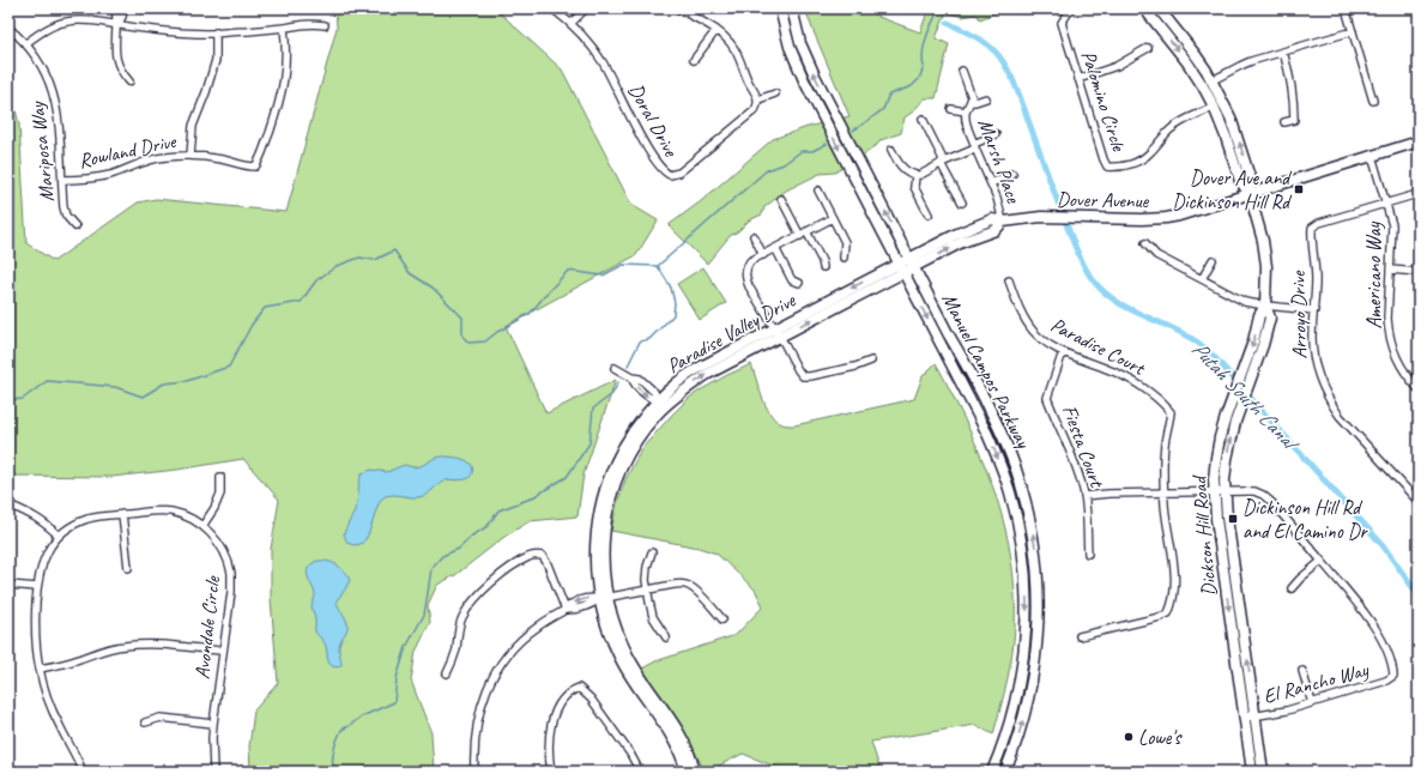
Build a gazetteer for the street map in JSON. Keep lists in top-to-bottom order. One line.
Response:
{"streets":{"street":["Palomino Circle","Doral Drive","Rowland Drive","Mariposa Way","Marsh Place","Dover Avenue","Americano Way","Arroyo Drive","Paradise Valley Drive","Paradise Court","Manuel Campos Parkway","Fiesta Court","Dickson Hill Road","Avondale Circle","El Rancho Way"]},"crossings":[["Palomino Circle","Dickson Hill Road"],["Rowland Drive","Mariposa Way"],["Marsh Place","Dover Avenue"],["Dover Avenue","Americano Way"],["Dover Avenue","Paradise Valley Drive"],["Dover Avenue","Manuel Campos Parkway"],["Dover Avenue","Dickson Hill Road"],["Americano Way","Arroyo Drive"],["Paradise Valley Drive","Manuel Campos Parkway"],["Paradise Court","Fiesta Court"],["Dickson Hill Road","El Rancho Way"]],"water":["Putah South Canal"],"places":{"transit":["Dover Ave and Dickinson Hill Rd","Dickinson Hill Rd and El Camino Dr"],"other":["Lowe's"]}}
